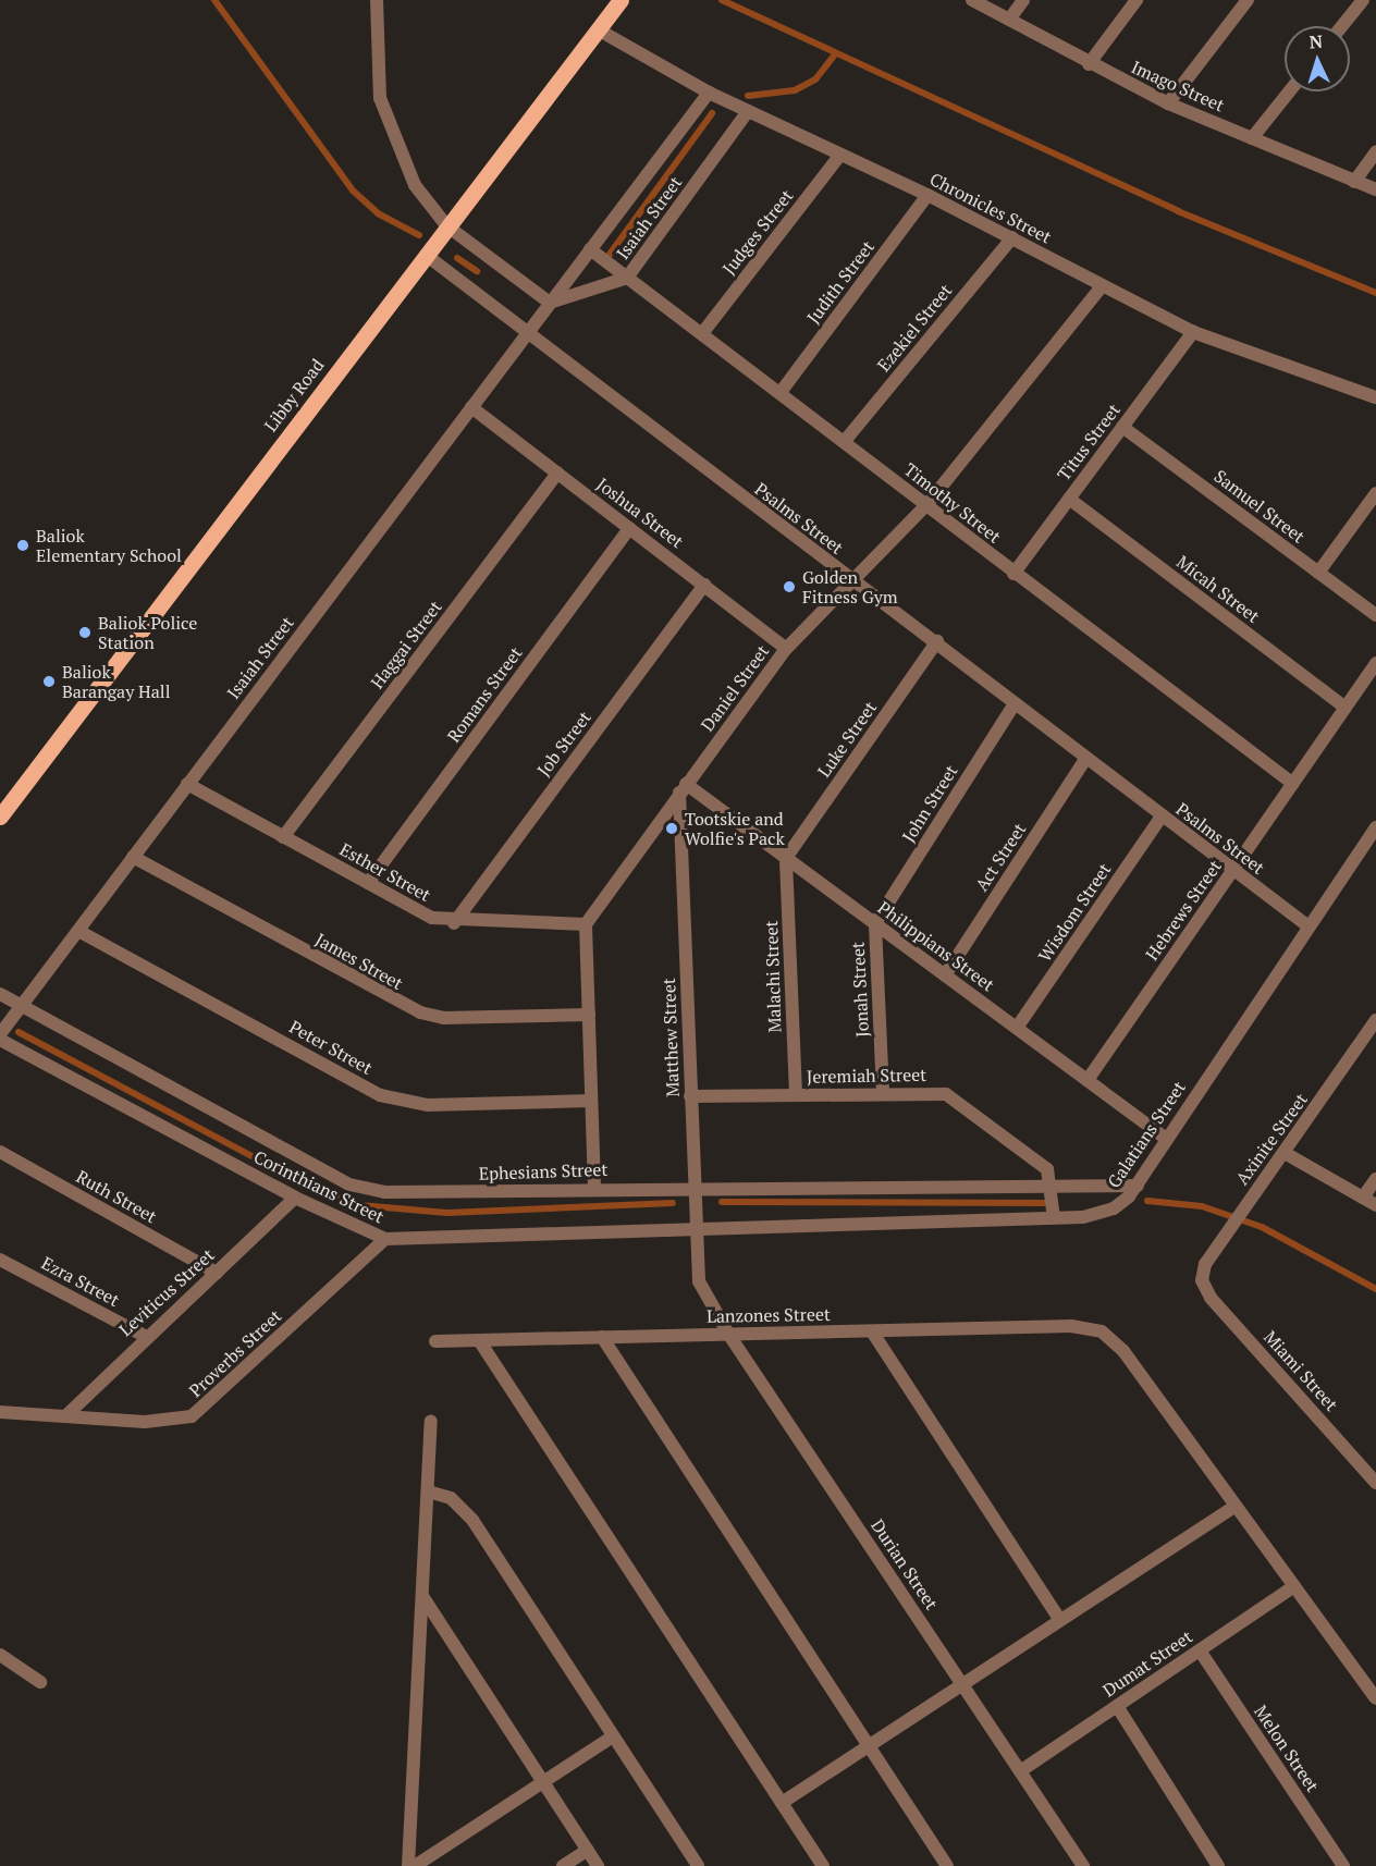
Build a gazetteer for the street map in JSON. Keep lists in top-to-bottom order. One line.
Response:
{"streets":{"main road":["Libby Road"],"street":["Imago Street","Chronicles Street","Isaiah Street","Judges Street","Judith Street","Ezekiel Street","Titus Street","Timothy Street","Samuel Street","Joshua Street","Psalms Street","Micah Street","Haggai Street","Daniel Street","Romans Street","Luke Street","Job Street","John Street","Act Street","Esther Street","Hebrews Street","Wisdom Street","Philippians Street","James Street","Malachi Street","Jonah Street","Matthew Street","Peter Street","Jeremiah Street","Galatians Street","Axinite Street","Ephesians Street","Corinthians Street","Ruth Street","Ezra Street","Leviticus Street","Lanzones Street","Proverbs Street","Miami Street","Durian Street","Dumat Street","Melon Street"]},"crossings":[["Chronicles Street","Isaiah Street"],["Chronicles Street","Judges Street"],["Chronicles Street","Judith Street"],["Chronicles Street","Ezekiel Street"],["Chronicles Street","Libby Road"],["Chronicles Street","Titus Street"],["Chronicles Street","Daniel Street"],["Isaiah Street","Timothy Street"],["Isaiah Street","Joshua Street"],["Isaiah Street","Psalms Street"],["Isaiah Street","Esther Street"],["Isaiah Street","James Street"],["Isaiah Street","Peter Street"],["Isaiah Street","Ephesians Street"],["Isaiah Street","Corinthians Street"],["Judges Street","Timothy Street"],["Judith Street","Timothy Street"],["Ezekiel Street","Timothy Street"],["Libby Road","Psalms Street"],["Titus Street","Timothy Street"],["Titus Street","Samuel Street"],["Titus Street","Micah Street"],["Timothy Street","Daniel Street"],["Timothy Street","Hebrews Street"],["Joshua Street","Haggai Street"],["Joshua Street","Daniel Street"],["Joshua Street","Romans Street"],["Joshua Street","Job Street"],["Psalms Street","Daniel Street"],["Psalms Street","Luke Street"],["Psalms Street","John Street"],["Psalms Street","Act Street"],["Psalms Street","Hebrews Street"],["Psalms Street","Wisdom Street"],["Psalms Street","Galatians Street"],["Micah Street","Hebrews Street"],["Haggai Street","Esther Street"],["Daniel Street","Esther Street"],["Daniel Street","Philippians Street"],["Daniel Street","Matthew Street"],["Romans Street","Esther Street"],["Luke Street","Philippians Street"],["Luke Street","Malachi Street"],["Job Street","Esther Street"],["John Street","Philippians Street"],["John Street","Jonah Street"],["Act Street","Philippians Street"],["Hebrews Street","Philippians Street"],["Wisdom Street","Philippians Street"],["Philippians Street","Malachi Street"],["Philippians Street","Jonah Street"],["Philippians Street","Matthew Street"],["Philippians Street","Galatians Street"],["Malachi Street","Jeremiah Street"],["Jonah Street","Jeremiah Street"],["Matthew Street","Jeremiah Street"],["Matthew Street","Galatians Street"],["Matthew Street","Ephesians Street"],["Matthew Street","Corinthians Street"],["Matthew Street","Durian Street"],["Jeremiah Street","Ephesians Street"],["Galatians Street","Ephesians Street"],["Galatians Street","Corinthians Street"],["Axinite Street","Miami Street"],["Corinthians Street","Leviticus Street"],["Corinthians Street","Proverbs Street"],["Ruth Street","Leviticus Street"],["Ezra Street","Leviticus Street"],["Leviticus Street","Proverbs Street"],["Lanzones Street","Durian Street"],["Durian Street","Dumat Street"],["Dumat Street","Melon Street"]],"places":["Baliok Elementary School","Golden Fitness Gym","Baliok Police Station","Baliok Barangay Hall","Tootskie and Wolfie's Pack"],"north":"top"}
